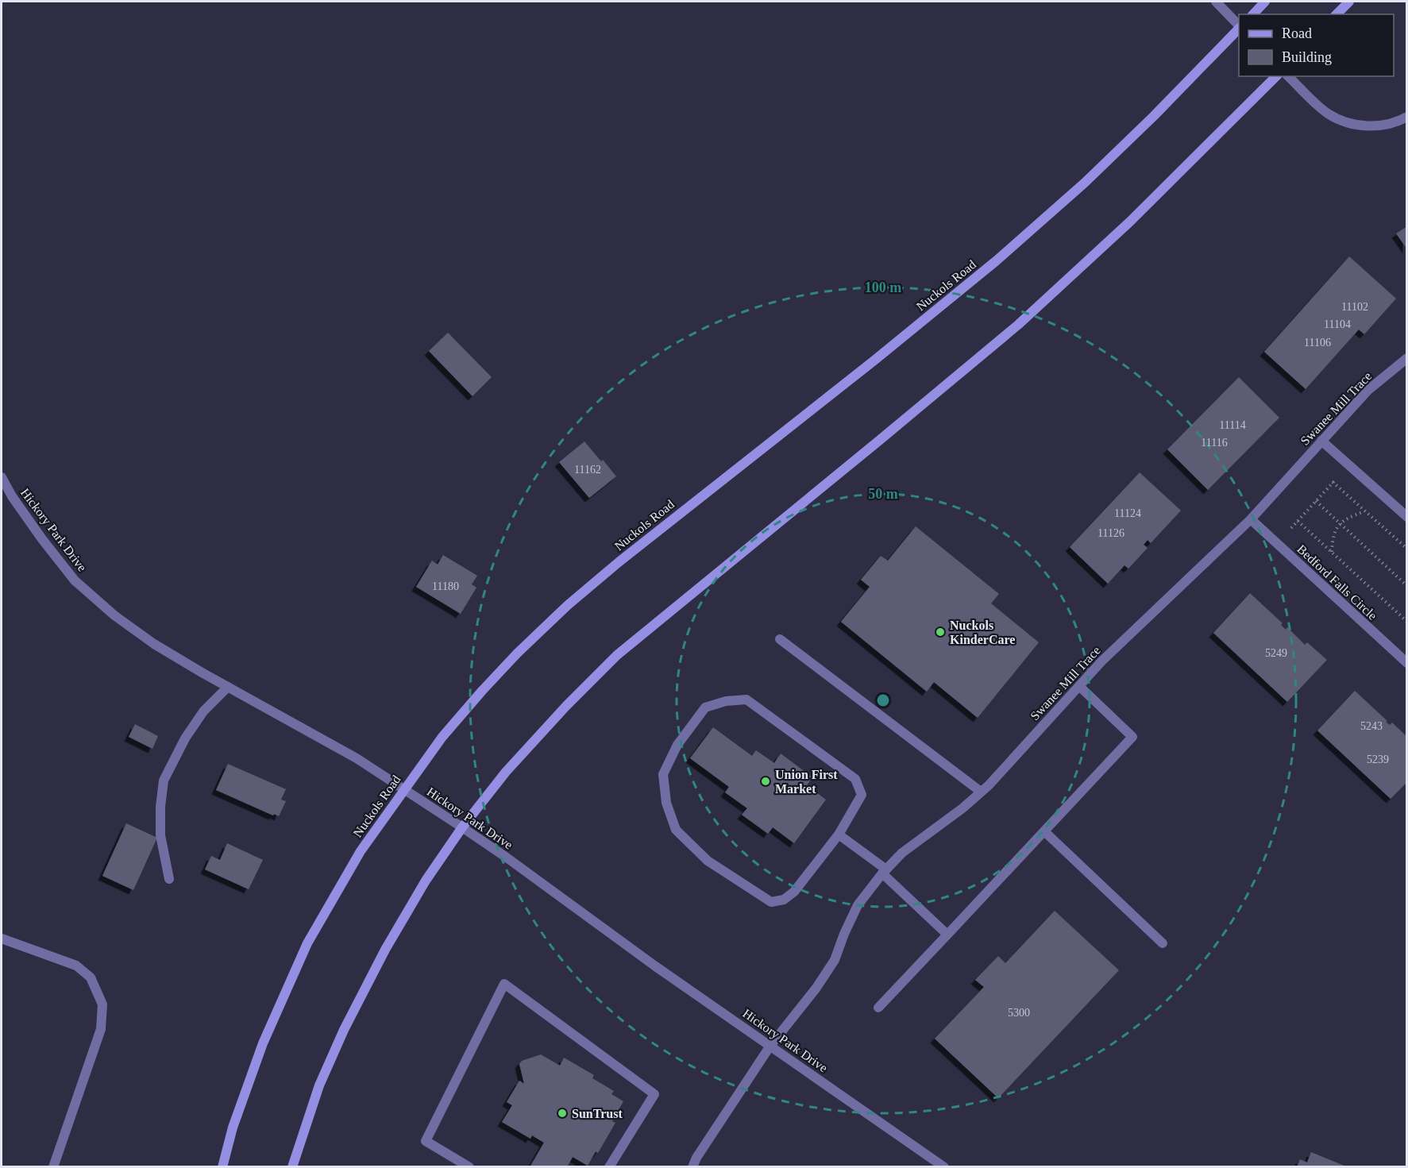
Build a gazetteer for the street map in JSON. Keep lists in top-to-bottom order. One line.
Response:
{"streets":{"main road":["Nuckols Road"],"street":["Swanee Mill Trace","Hickory Park Drive","Bedford Falls Circle"]},"crossings":[["Nuckols Road","Hickory Park Drive"],["Swanee Mill Trace","Hickory Park Drive"],["Swanee Mill Trace","Bedford Falls Circle"]],"places":["Nuckols KinderCare","Union First Market","SunTrust"],"house_numbers":["11102","11104","11106","11114","11116","11162","11124","11126","11180","5249","5243","5239","5300"],"legend":["Road","Building"],"rings":["100 m","50 m"]}
